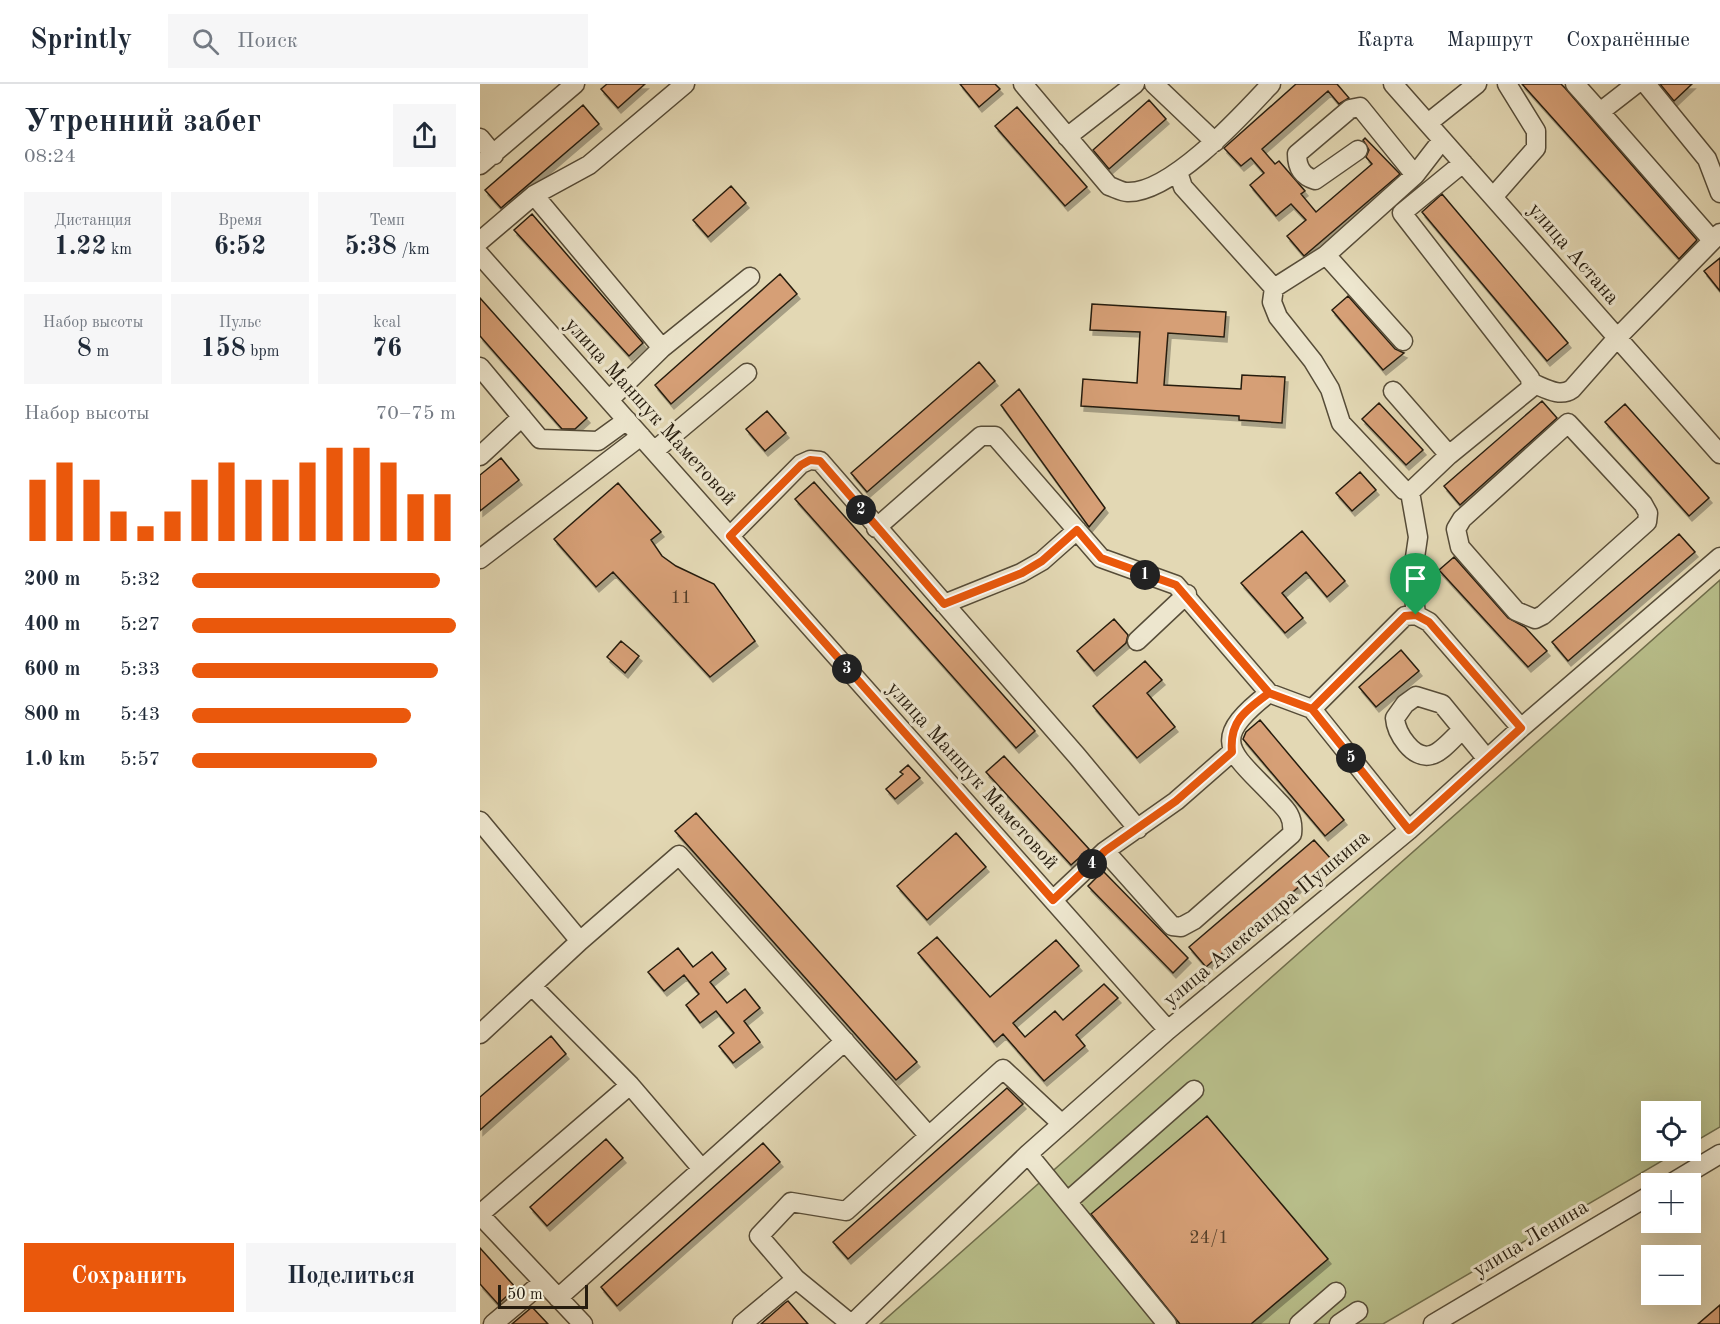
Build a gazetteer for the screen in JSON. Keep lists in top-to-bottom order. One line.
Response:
{"streets":{"street":["улица Астана","улица Маншук Маметовой","улица Александра Пушкина","улица Ленина"]},"crossings":[["улица Маншук Маметовой","улица Александра Пушкина"]],"house_numbers":["11","24/1"],"scale_bar":"50 m","page":{"header":"Sprintly","search":"Поиск","nav":["Карта","Маршрут","Сохранённые"],"heading":["Утренний забег","08:24"],"stats":[["Дистанция","1.22 km"],["Время","6:52"],["Темп","5:38 /km"],["Набор высоты","8 m"],["Пульс","158 bpm"],["kcal","76"]],"chart":["Набор высоты","70–75 m"],"pins":["2","1","3","5","4"],"list":[{"name":"200 m","note":"5:32"},{"name":"400 m","note":"5:27"},{"name":"600 m","note":"5:33"},{"name":"800 m","note":"5:43"},{"name":"1.0 km","note":"5:57"}],"map_buttons":["+","−"],"buttons":["Сохранить","Поделиться"],"scale":"50 m"}}
